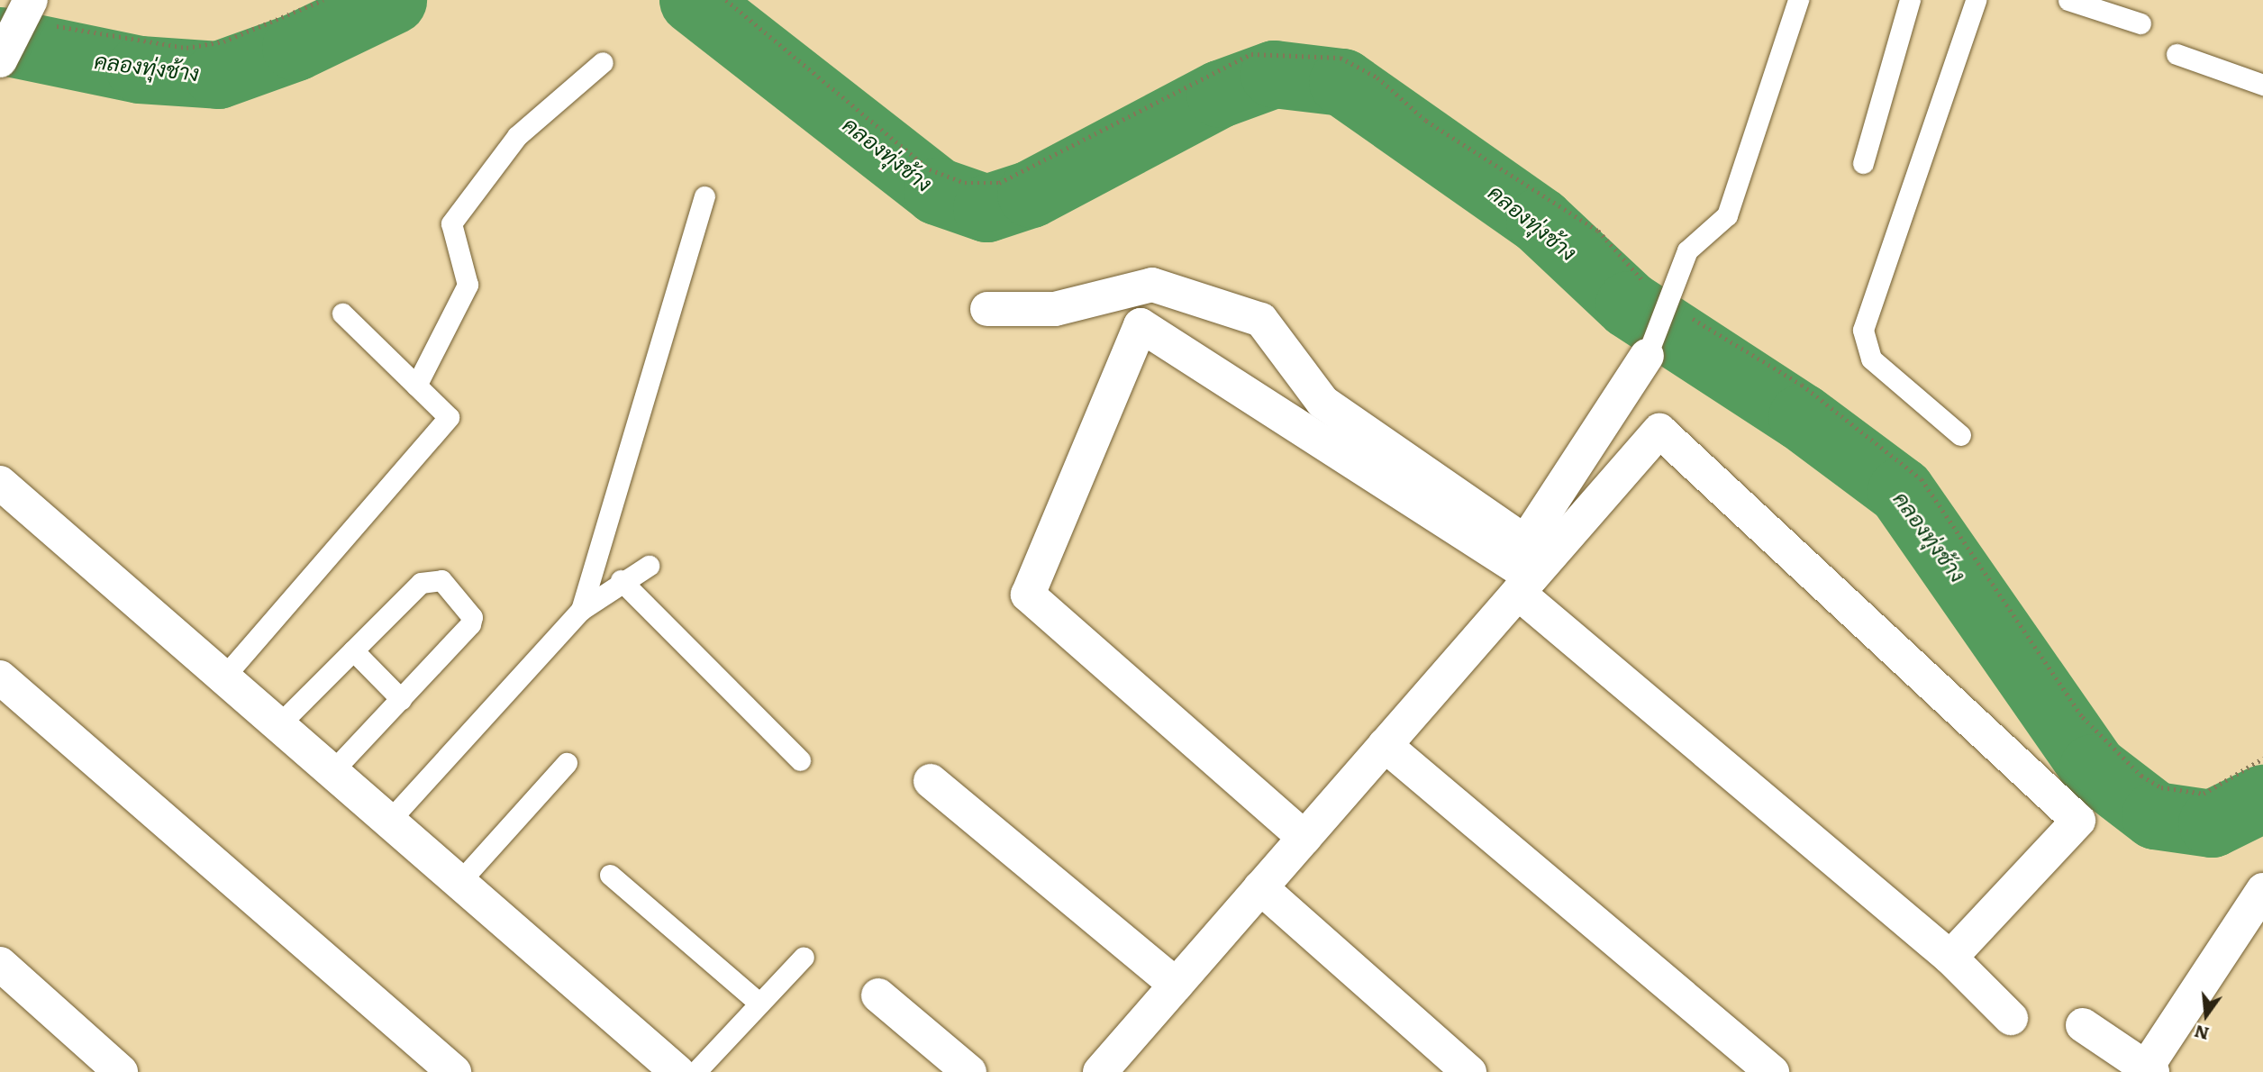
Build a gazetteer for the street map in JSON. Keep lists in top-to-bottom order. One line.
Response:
{"water":["คลองทุ่งช้าง"],"north":"bottom"}
